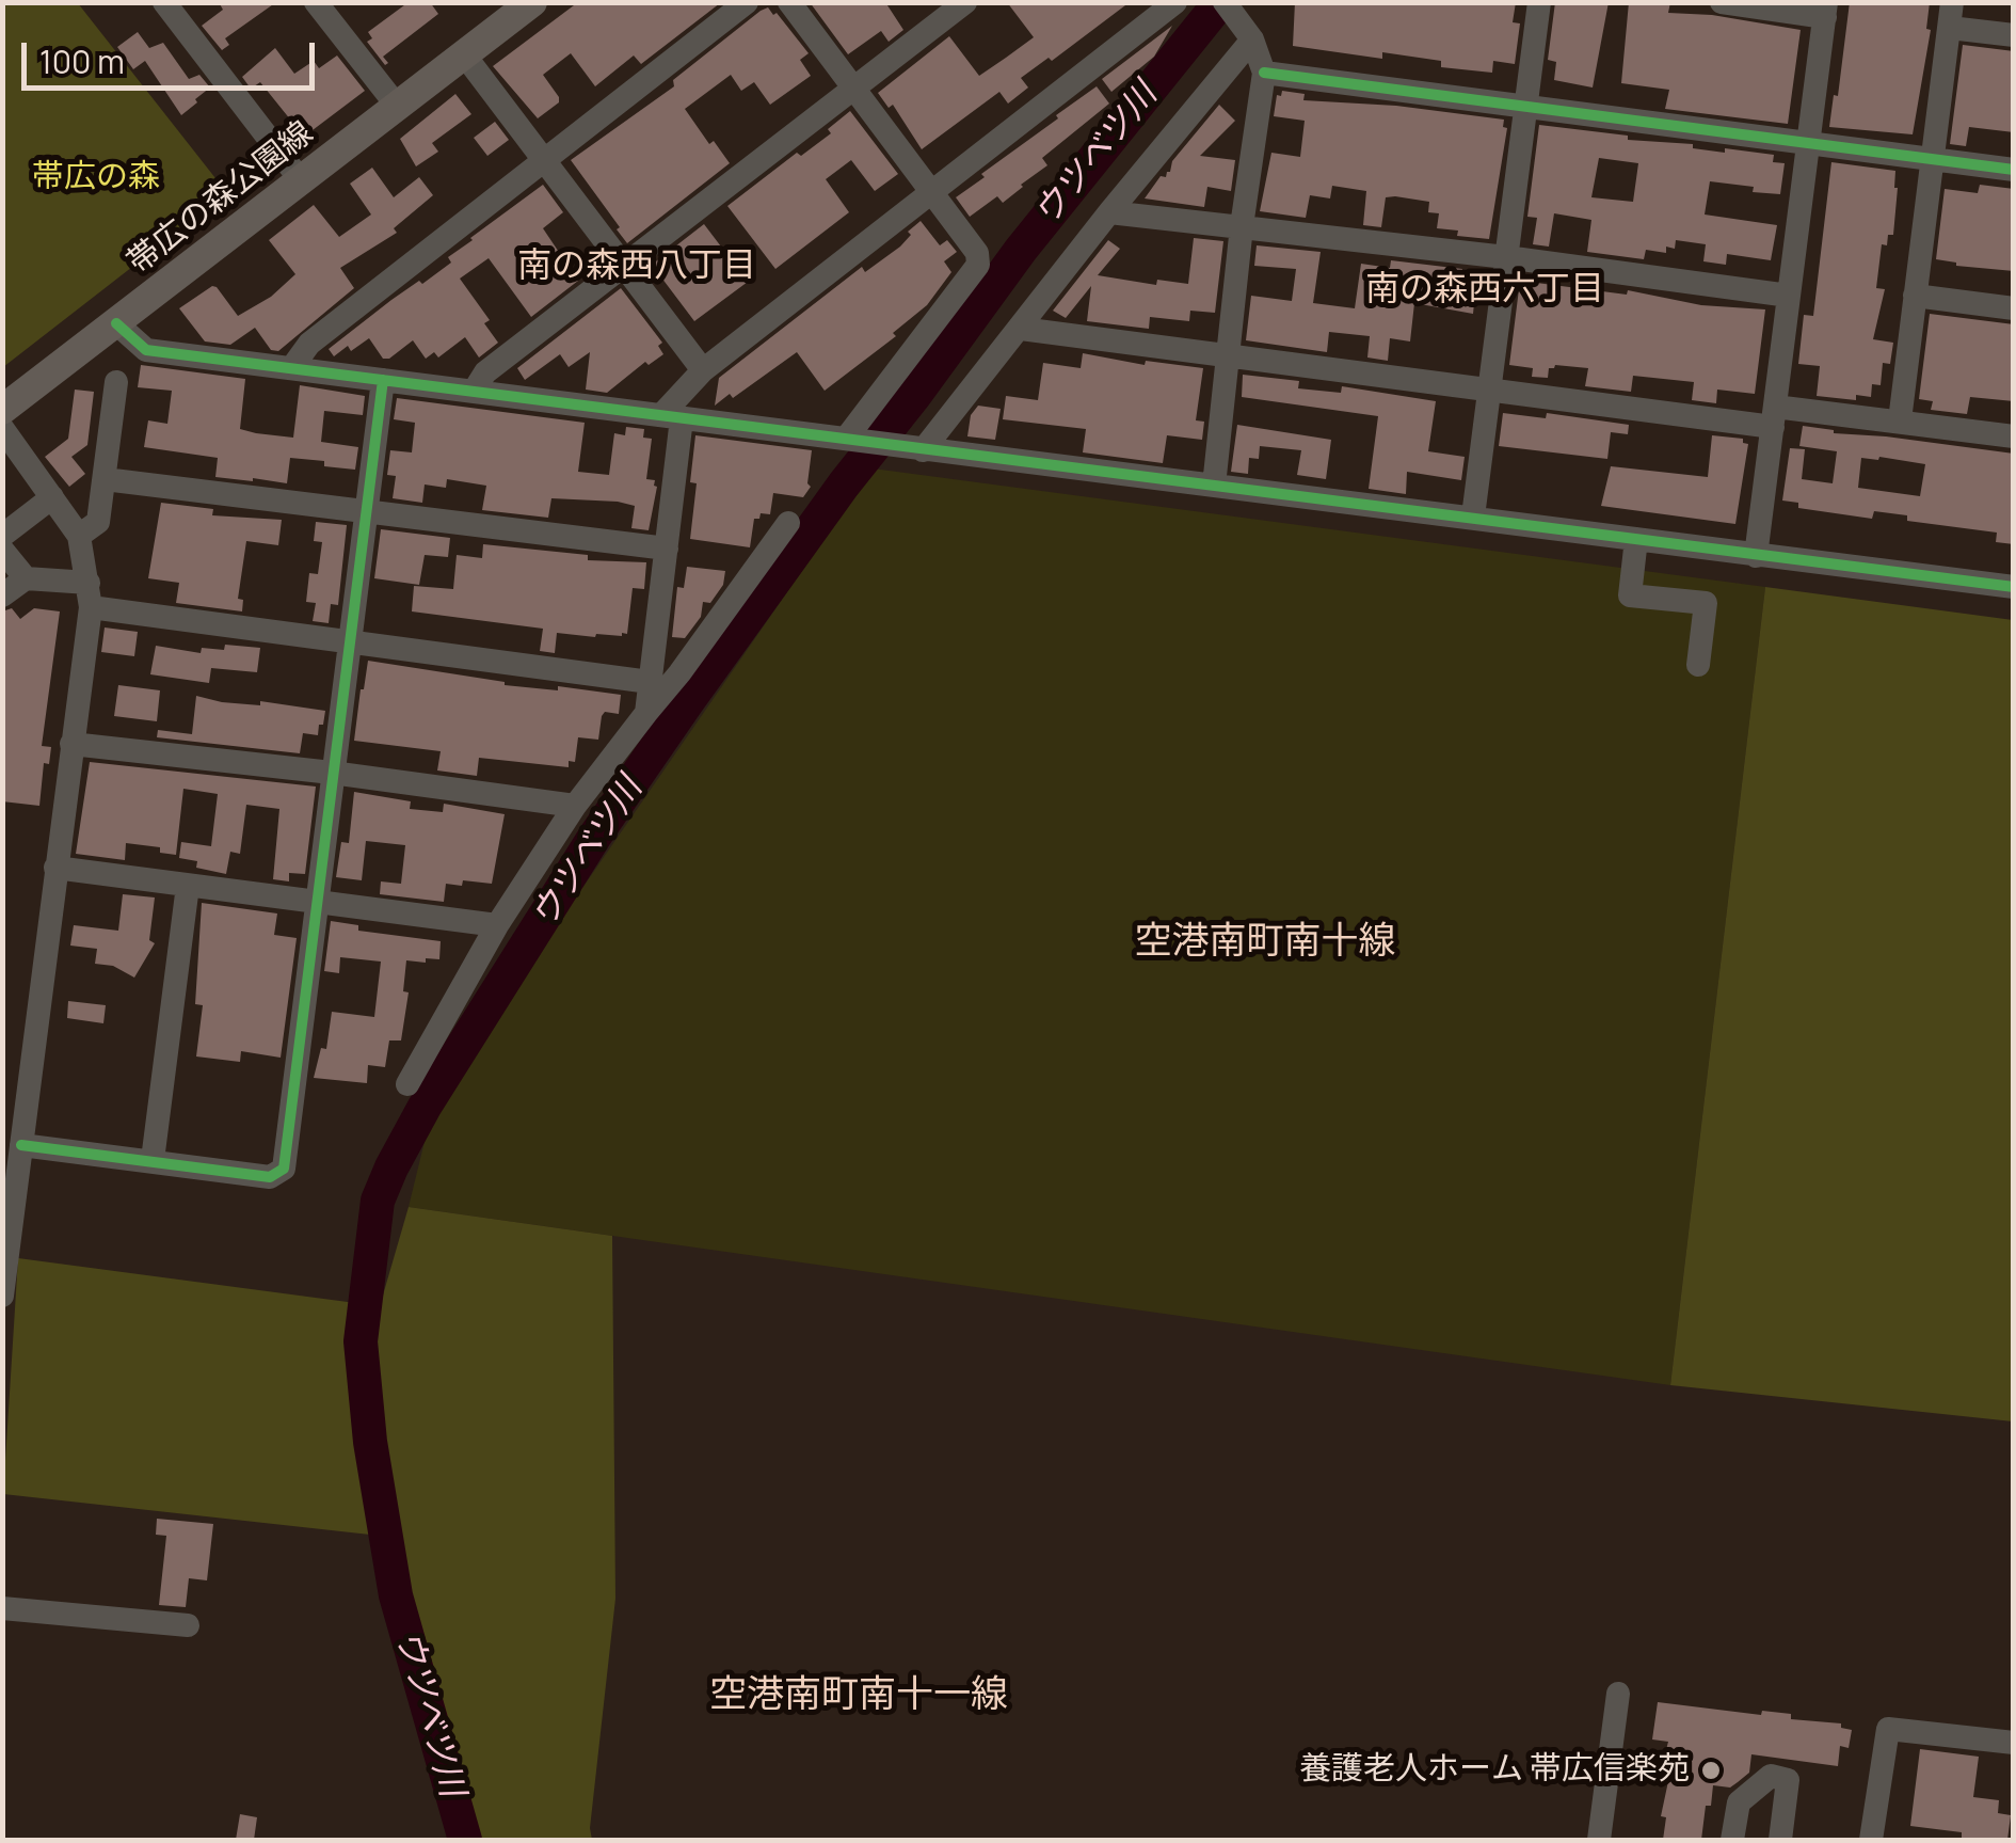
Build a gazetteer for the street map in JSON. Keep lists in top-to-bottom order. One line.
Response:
{"streets":{"main road":["帯広の森公園線"]},"districts":["南の森西八丁目","南の森西六丁目","空港南町南十線","空港南町南十一線"],"water":["ウツベツ川"],"parks":["帯広の森"],"places":["養護老人ホーム 帯広信楽苑"],"scale_bar":"100 m"}
